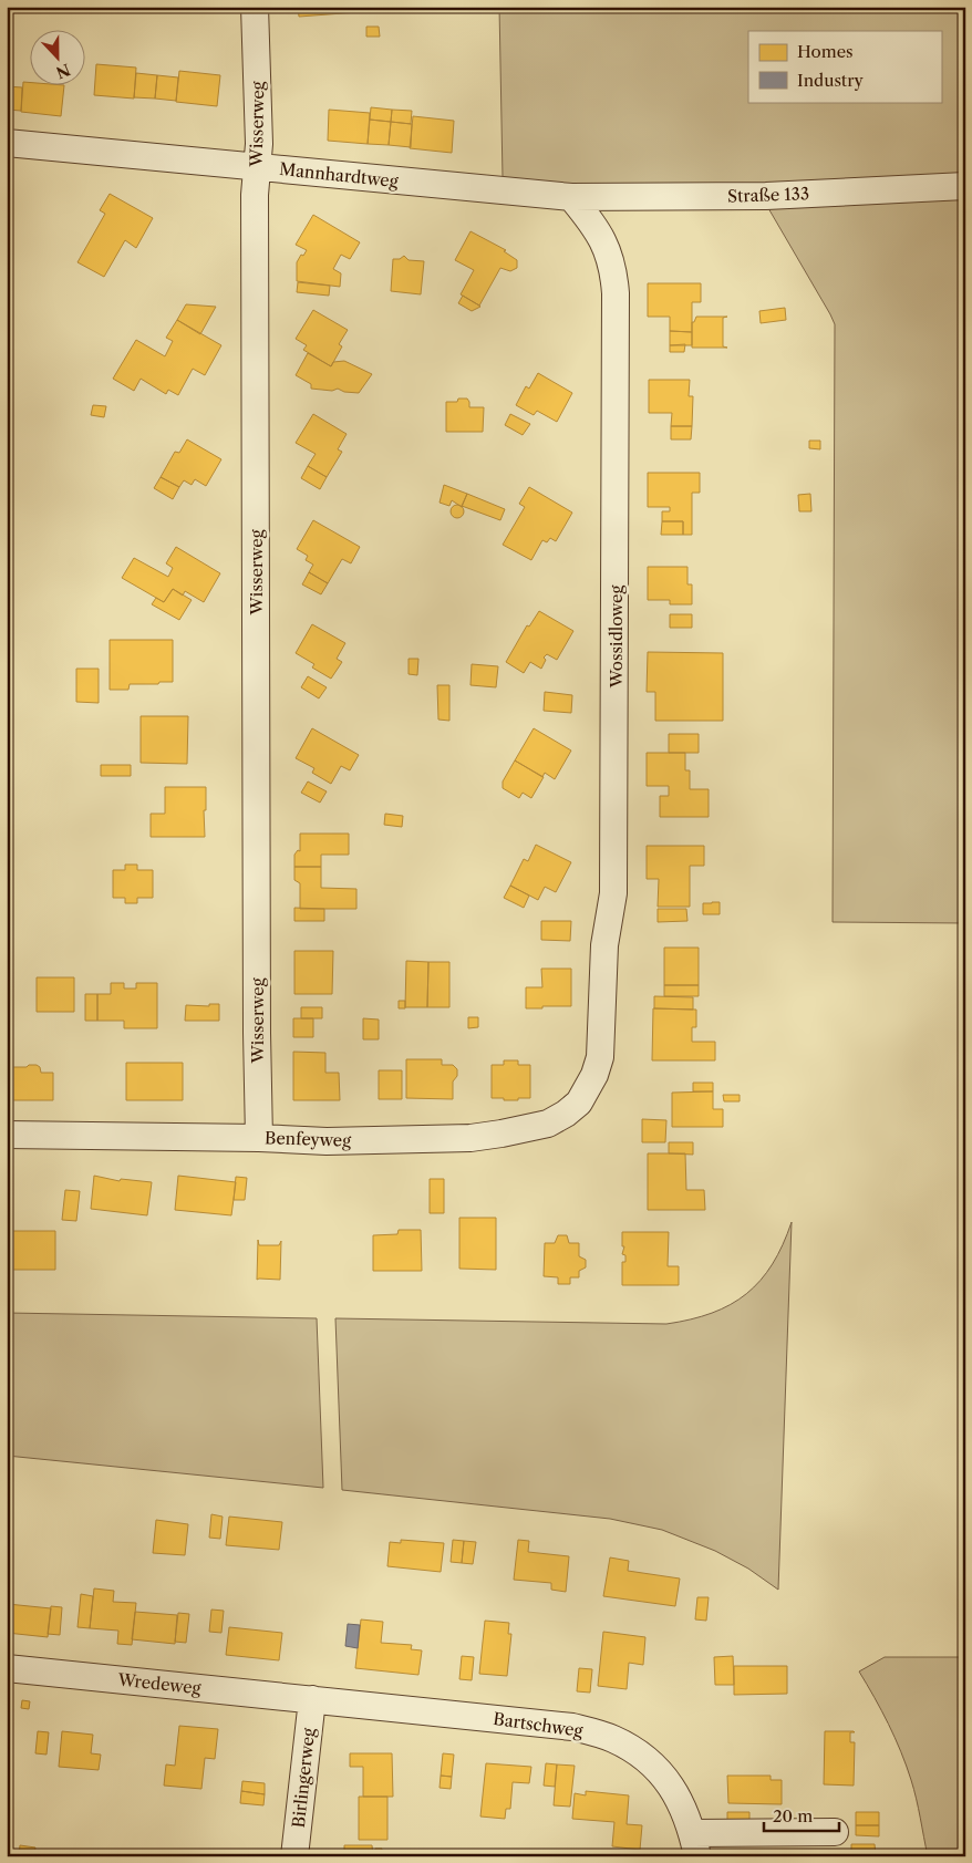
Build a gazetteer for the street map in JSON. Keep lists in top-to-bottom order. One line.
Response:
{"streets":{"street":["Wisserweg","Mannhardtweg","Straße 133","Wossidloweg","Benfeyweg","Wredeweg","Bartschweg","Birlingerweg"]},"crossings":[["Wisserweg","Mannhardtweg"],["Wisserweg","Benfeyweg"],["Mannhardtweg","Straße 133"],["Mannhardtweg","Wossidloweg"],["Straße 133","Wossidloweg"],["Wossidloweg","Benfeyweg"],["Wredeweg","Bartschweg"],["Wredeweg","Birlingerweg"],["Bartschweg","Birlingerweg"]],"legend":["Homes","Industry"],"scale_bar":"20 m","north":"bottom"}
